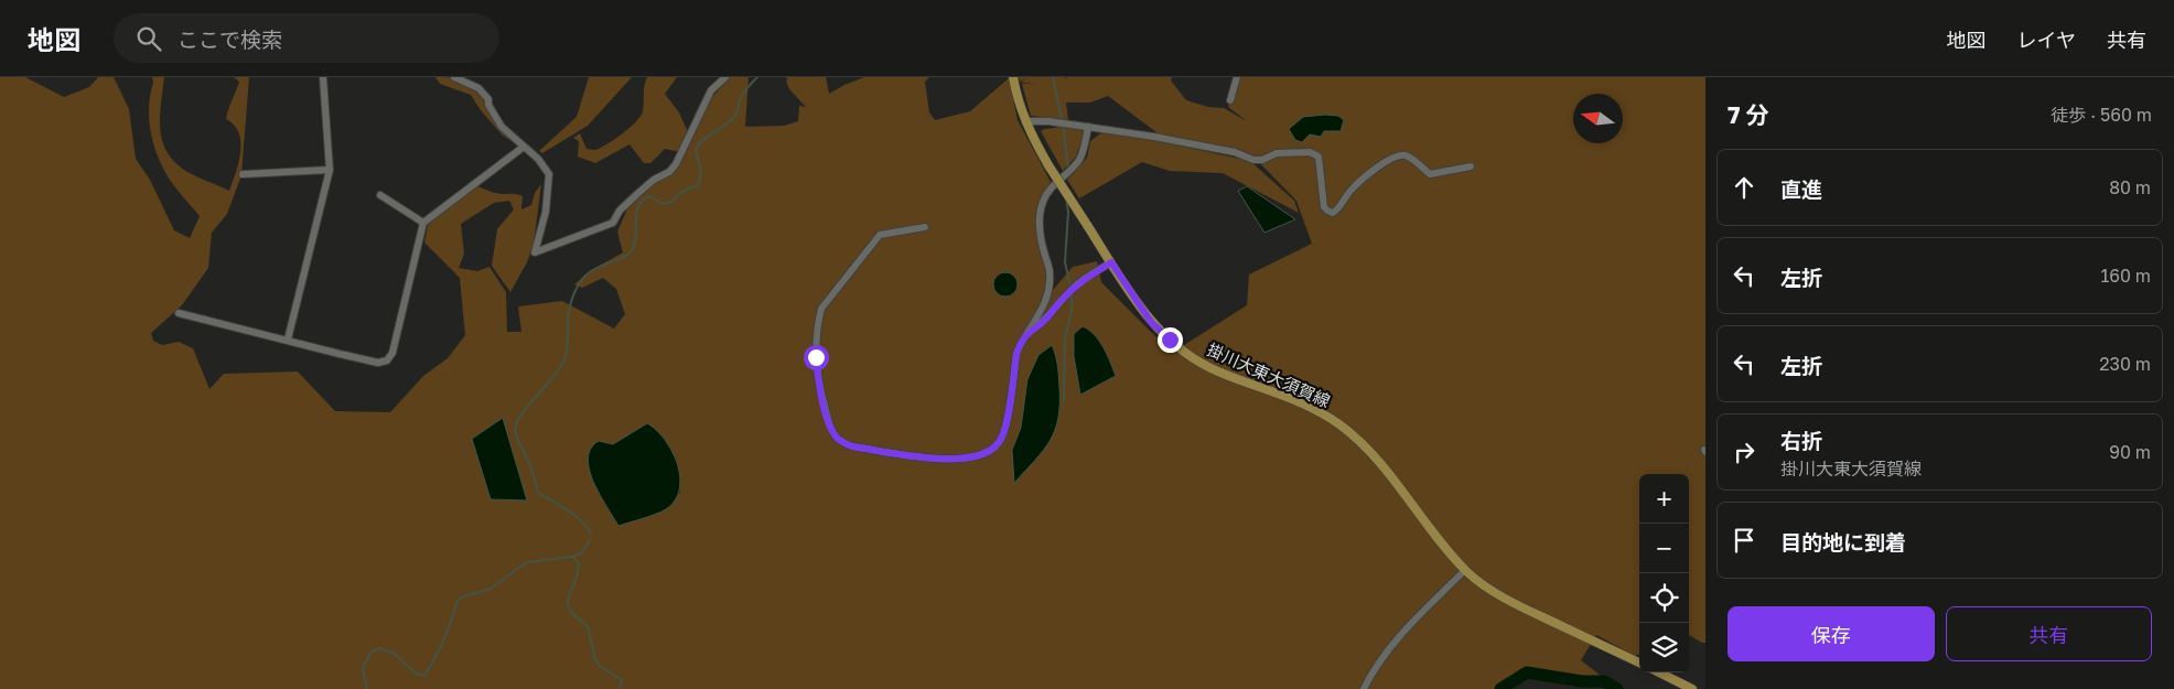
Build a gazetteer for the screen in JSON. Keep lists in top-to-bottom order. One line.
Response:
{"streets":{"main road":["掛川大東大須賀線"]},"north":"left","page":{"header":"地図","search":"ここで検索","nav":["地図","レイヤ","共有"],"heading":["7 分","徒歩 · 560 m"],"list":[["直進","80 m"],["左折","160 m"],["左折","230 m"],["右折","掛川大東大須賀線","90 m"],"目的地に到着"],"map_buttons":["+","−"],"buttons":["保存","共有"]}}
